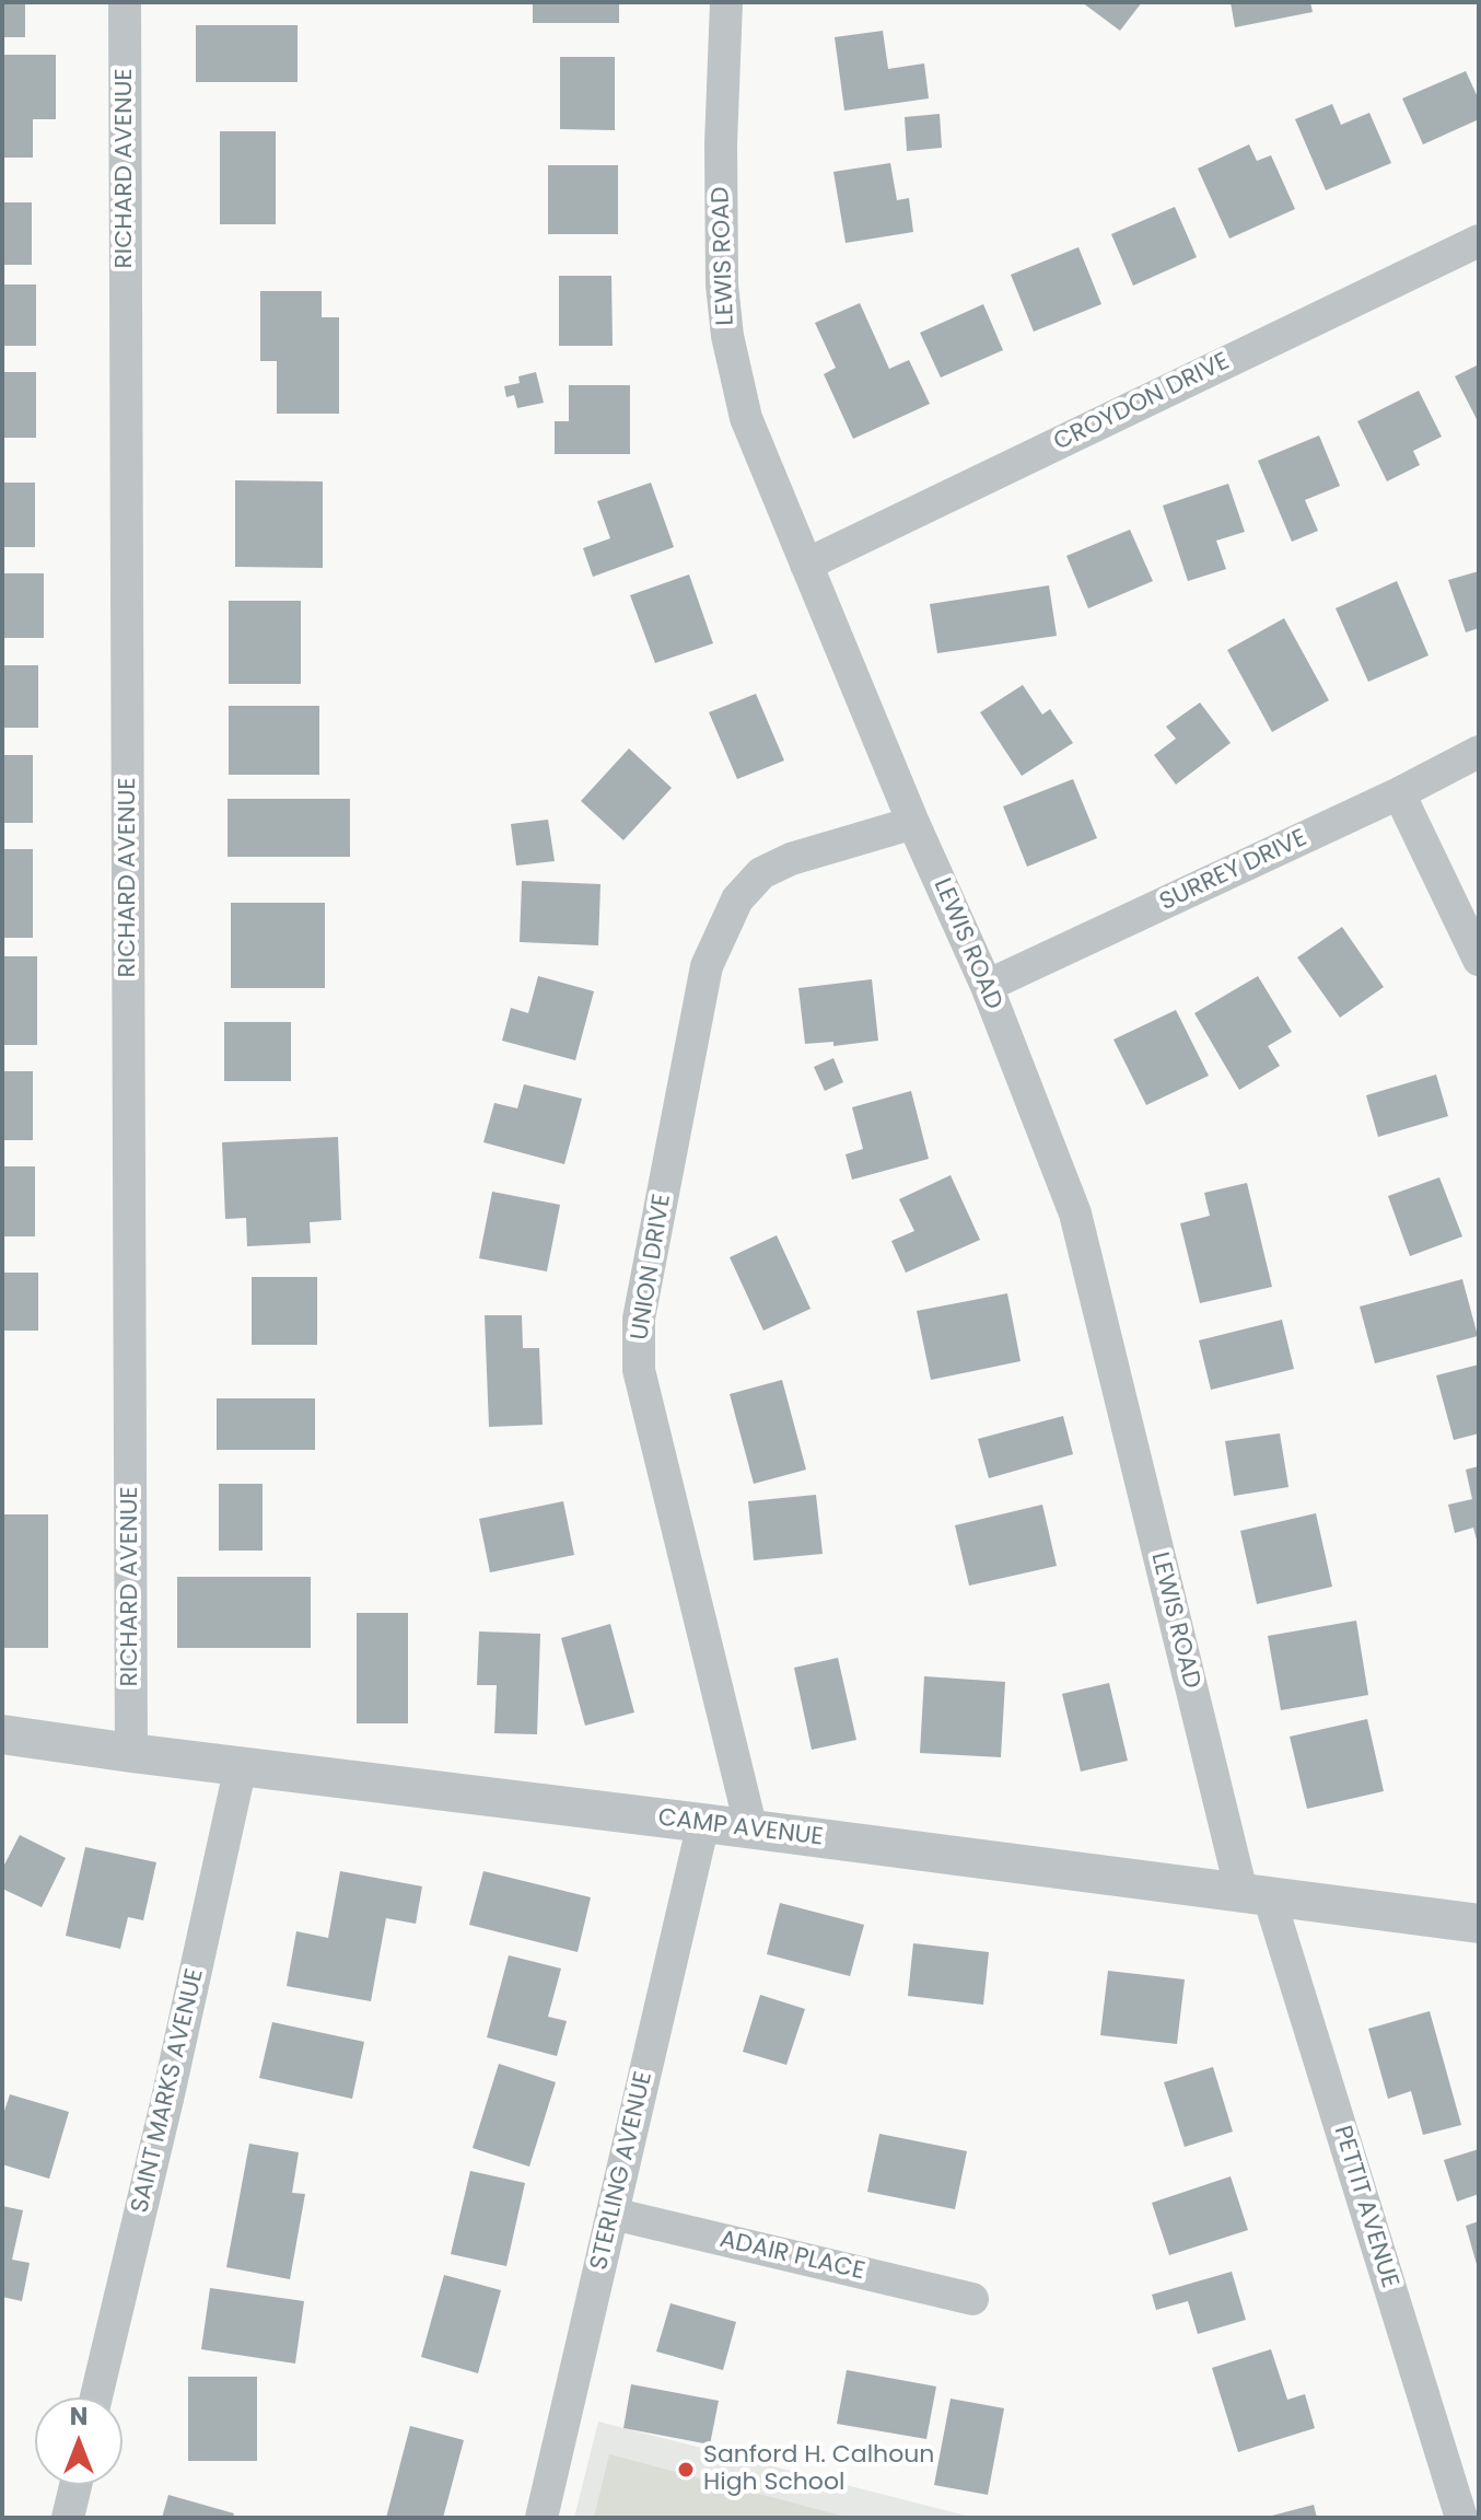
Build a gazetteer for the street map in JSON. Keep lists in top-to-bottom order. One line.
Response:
{"streets":{"street":["RICHARD AVENUE","LEWIS ROAD","CROYDON DRIVE","SURREY DRIVE","UNION DRIVE","CAMP AVENUE","SAINT MARKS AVENUE","STERLING AVENUE","PETTIT AVENUE","ADAIR PLACE"]},"crossings":[["RICHARD AVENUE","CAMP AVENUE"],["LEWIS ROAD","CROYDON DRIVE"],["LEWIS ROAD","SURREY DRIVE"],["LEWIS ROAD","UNION DRIVE"],["LEWIS ROAD","CAMP AVENUE"],["LEWIS ROAD","PETTIT AVENUE"],["UNION DRIVE","CAMP AVENUE"],["CAMP AVENUE","SAINT MARKS AVENUE"],["CAMP AVENUE","STERLING AVENUE"],["CAMP AVENUE","PETTIT AVENUE"],["STERLING AVENUE","ADAIR PLACE"]],"places":["Sanford H. Calhoun High School"],"north":"top"}
